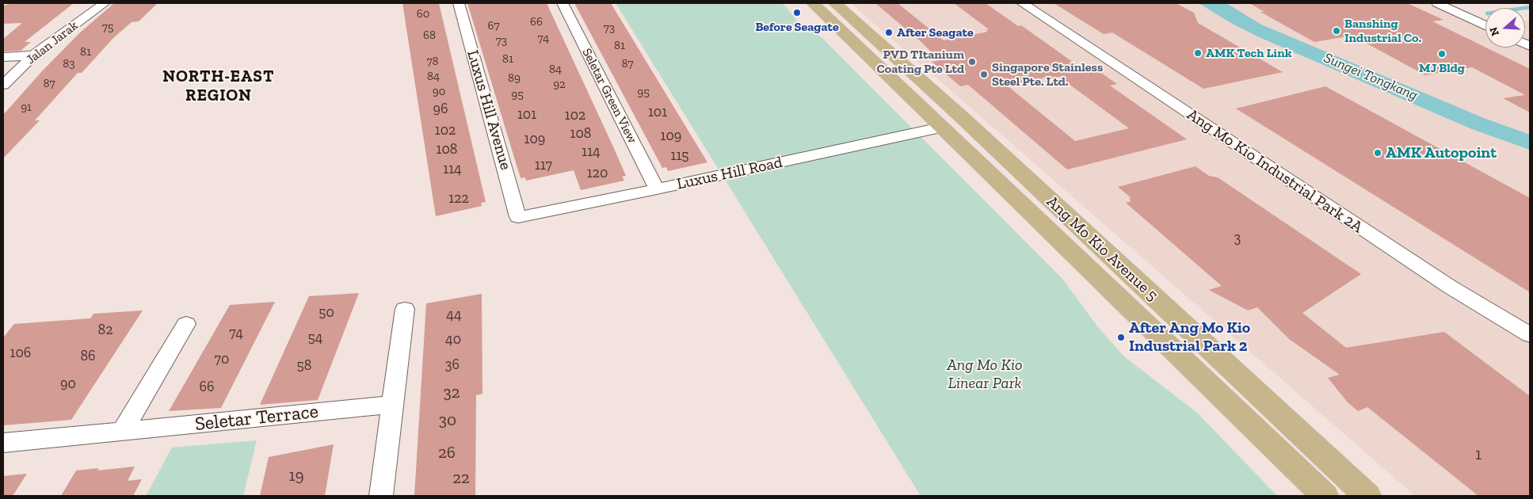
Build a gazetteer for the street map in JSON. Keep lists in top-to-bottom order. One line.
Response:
{"streets":{"main road":["Ang Mo Kio Avenue 5"],"street":["Jalan Jarak","Seletar Green View","Luxus Hill Avenue","Ang Mo Kio Industrial Park 2A","Luxus Hill Road","Seletar Terrace"]},"crossings":[["Seletar Green View","Luxus Hill Road"],["Luxus Hill Avenue","Luxus Hill Road"],["Luxus Hill Road","Ang Mo Kio Avenue 5"]],"districts":["NORTH-EAST REGION"],"water":["Sungei Tongkang"],"parks":["Ang Mo Kio Linear Park"],"places":["Before Seagate","Banshing Industrial Co.","After Seagate","AMK Tech Link","MJ Bldg","PVD TItanium Coating Pte Ltd","Singapore Stainless Steel Pte. Ltd.","AMK Autopoint","After Ang Mo Kio Industrial Park 2"],"house_numbers":["60","66","67","75","73","68","74","73","81","81","81","78","83","87","84","84","89","87","92","90","95","95","91","96","101","101","102","102","108","109","109","108","114","115","117","114","120","122","3","50","44","82","74","54","40","106","86","70","36","58","90","66","32","30","26","1","19","22"],"north":"left"}
